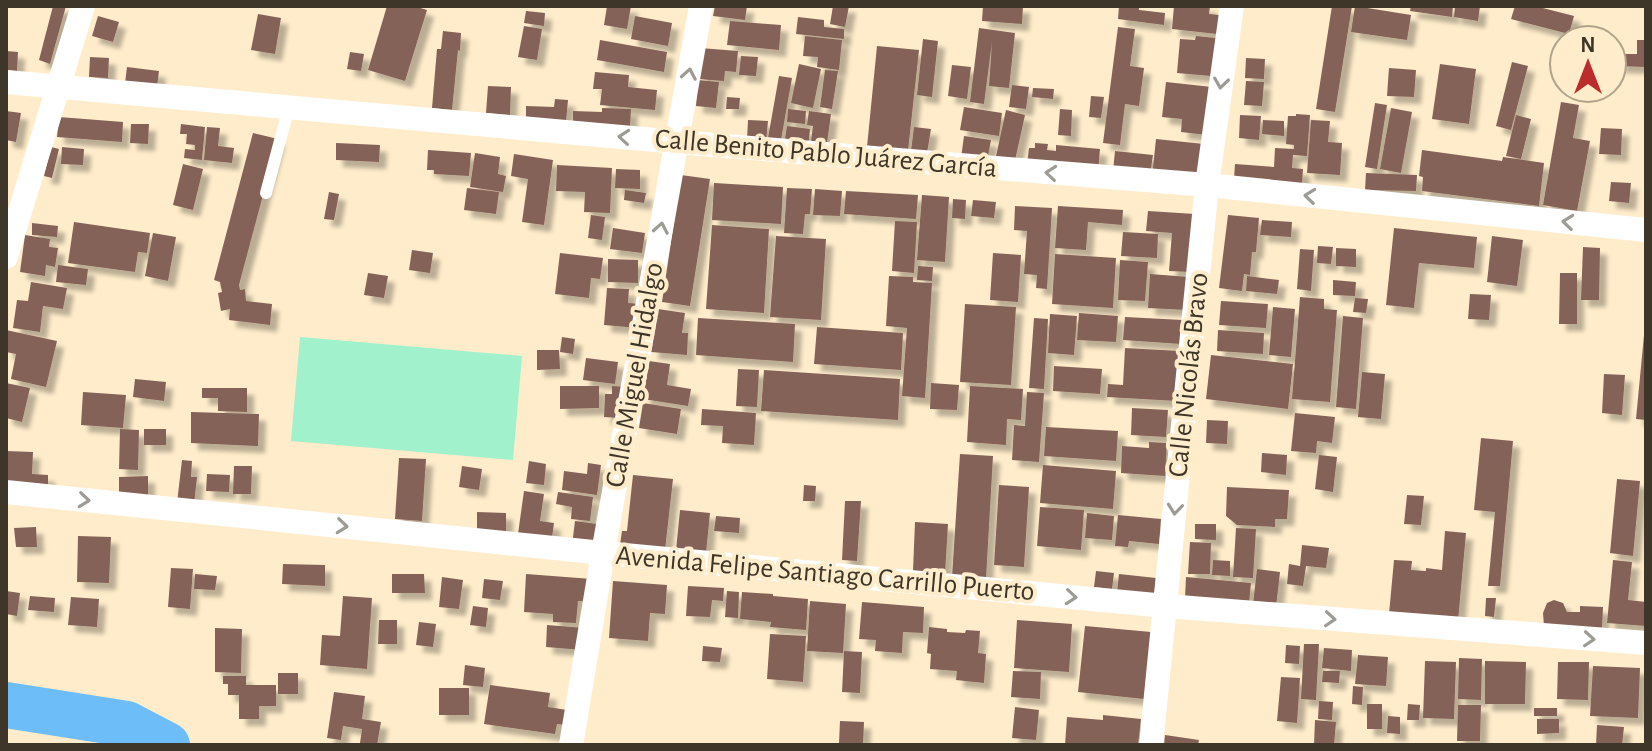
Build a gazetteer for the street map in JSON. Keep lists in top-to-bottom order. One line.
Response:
{"streets":{"street":["Calle Benito Pablo Juárez García","Calle Miguel Hidalgo","Calle Nicolás Bravo","Avenida Felipe Santiago Carrillo Puerto"]},"crossings":[["Calle Benito Pablo Juárez García","Calle Miguel Hidalgo"],["Calle Benito Pablo Juárez García","Calle Nicolás Bravo"],["Calle Miguel Hidalgo","Avenida Felipe Santiago Carrillo Puerto"],["Calle Nicolás Bravo","Avenida Felipe Santiago Carrillo Puerto"]],"one_way":["Calle Benito Pablo Juárez García","Calle Miguel Hidalgo","Calle Nicolás Bravo","Avenida Felipe Santiago Carrillo Puerto"],"north":"top"}
